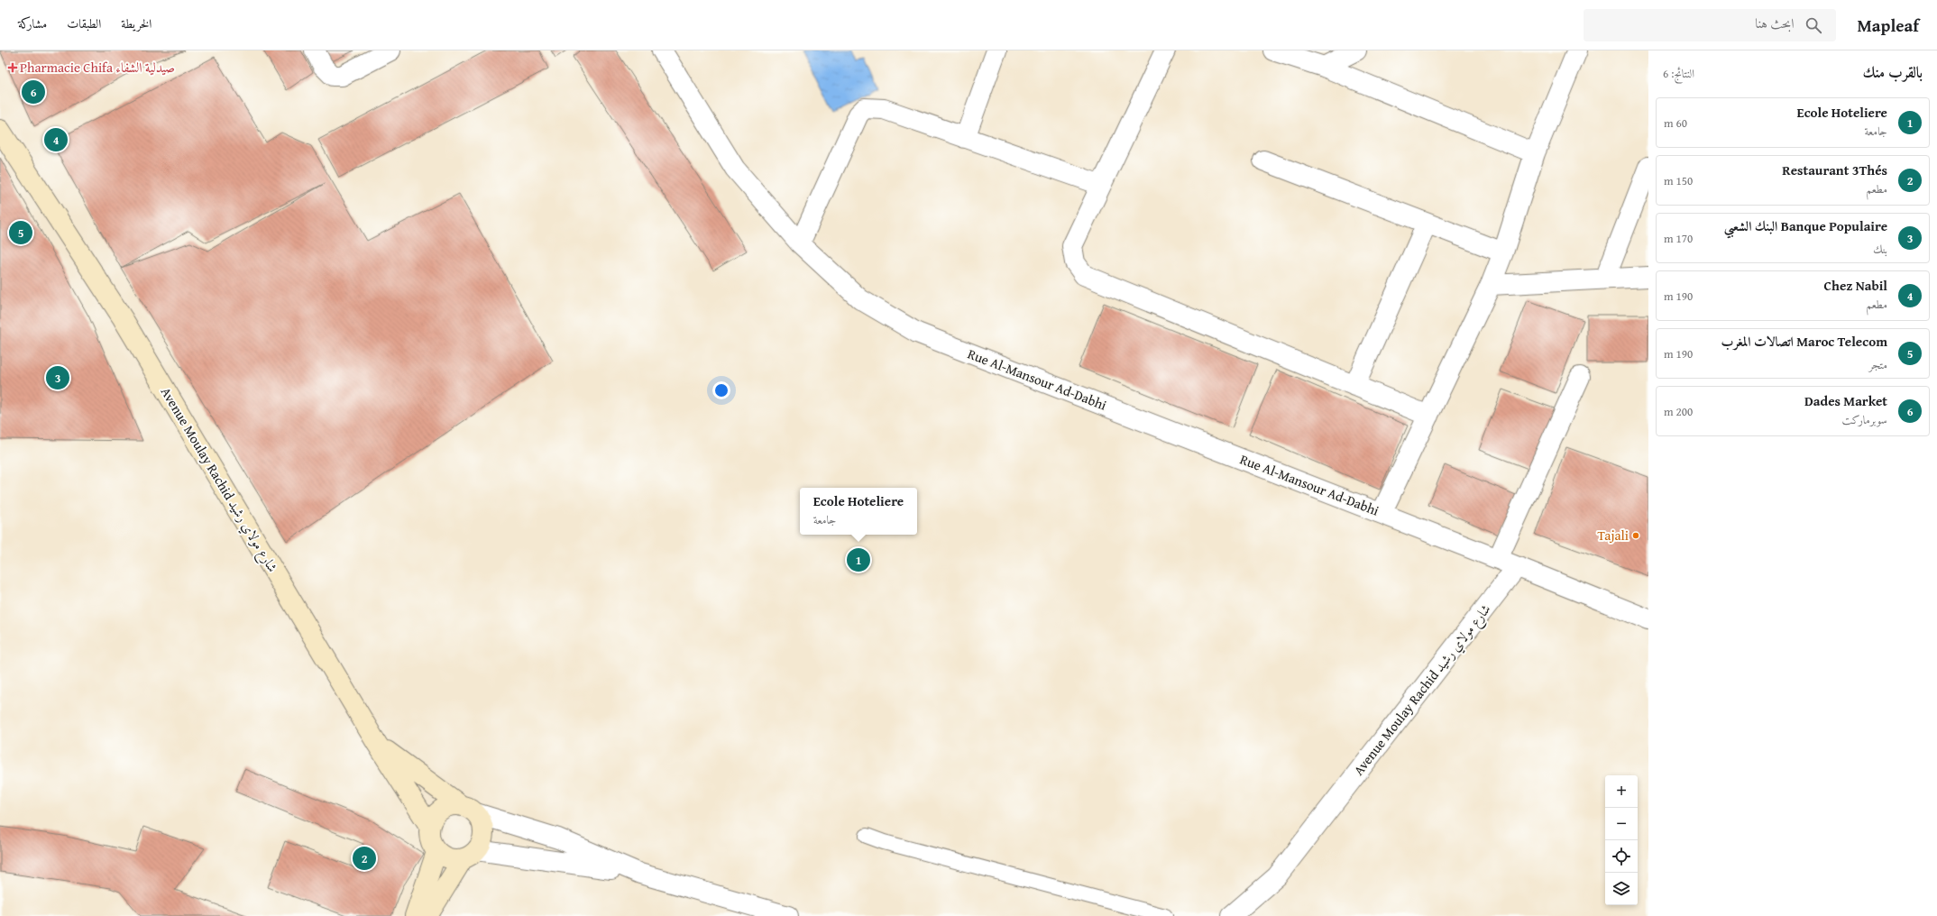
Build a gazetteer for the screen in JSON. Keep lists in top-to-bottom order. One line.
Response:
{"streets":{"main road":["Avenue Moulay Rachid شارع مولاي رشيد"],"street":["Rue Al-Mansour Ad-Dabhi"]},"crossings":[["Rue Al-Mansour Ad-Dabhi","Avenue Moulay Rachid شارع مولاي رشيد"]],"places":{"health":["Pharmacie Chifa صيدلية الشفاء"],"other":["Tajali"]},"page":{"header":"Mapleaf","search":"ابحث هنا","nav":["الخريطة","الطبقات","مشاركة"],"heading":["بالقرب منك","النتائج: 6"],"pins":["6","4","5","3","1","2"],"list":[{"mark":"1","name":"Ecole Hoteliere","note":"جامعة","value":"60 m"},{"mark":"2","name":"Restaurant 3Thés","note":"مطعم","value":"150 m"},{"mark":"3","name":"Banque Populaire البنك الشعبي","note":"بنك","value":"170 m"},{"mark":"4","name":"Chez Nabil","note":"مطعم","value":"190 m"},{"mark":"5","name":"Maroc Telecom اتصالات المغرب","note":"متجر","value":"190 m"},{"mark":"6","name":"Dades Market","note":"سوبرماركت","value":"200 m"}],"popup":["Ecole Hoteliere","جامعة"],"map_buttons":["+","−"]}}
